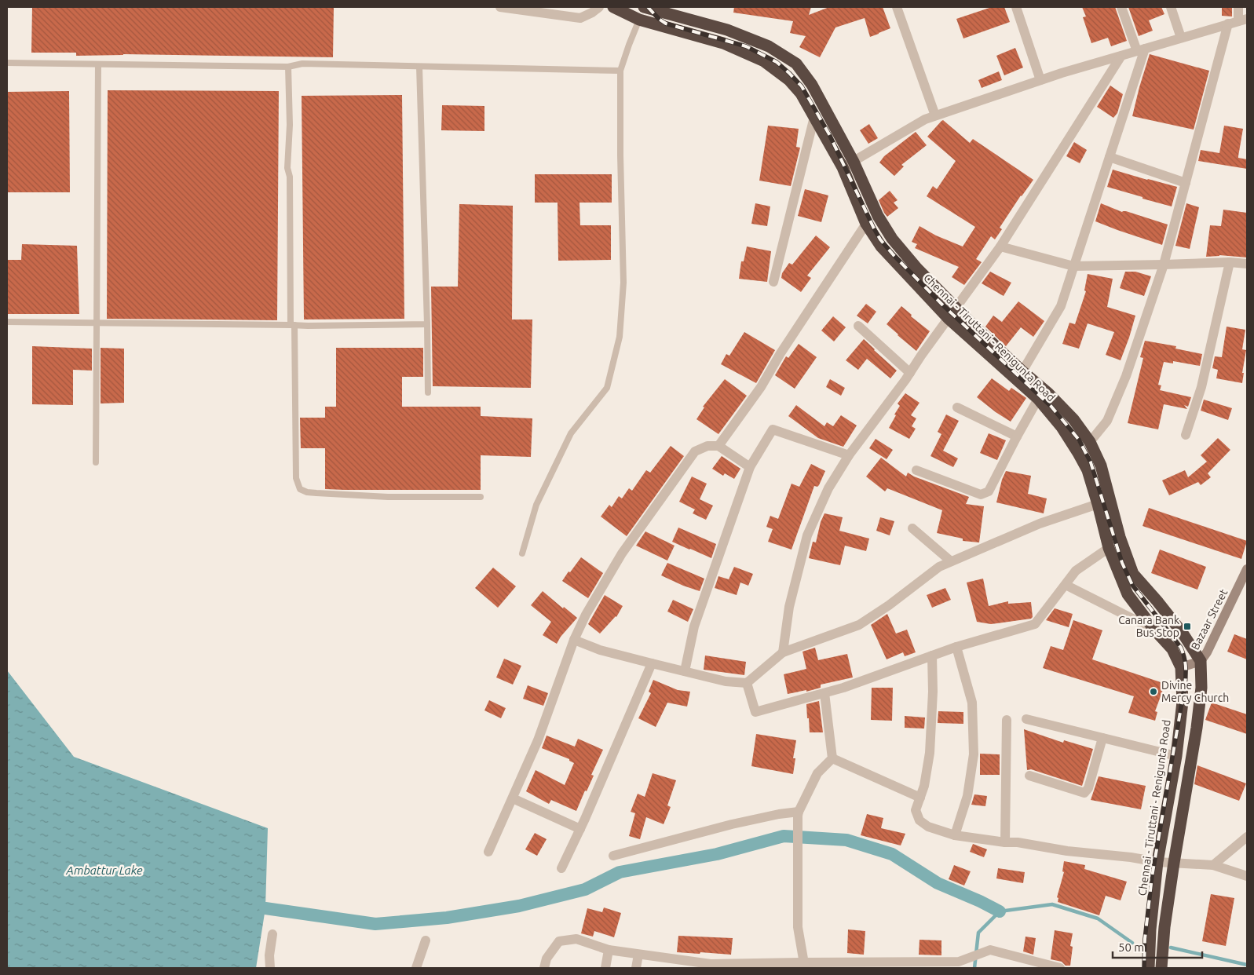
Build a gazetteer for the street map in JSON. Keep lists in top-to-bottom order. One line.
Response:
{"streets":{"highway":["Chennai - Tiruttani - Renigunta Road"],"street":["Bazaar Street"]},"crossings":[["Chennai - Tiruttani - Renigunta Road","Bazaar Street"]],"water":["Ambattur Lake"],"places":{"transit":["Canara Bank Bus Stop"],"other":["Divine Mercy Church"]},"scale_bar":"50 m"}
